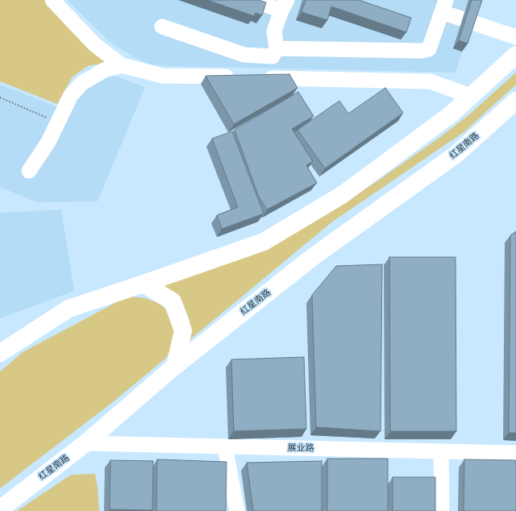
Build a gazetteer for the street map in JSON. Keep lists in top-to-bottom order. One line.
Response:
{"streets":{"main road":["红星南路"],"street":["展业路"]},"crossings":[["红星南路","展业路"]]}
